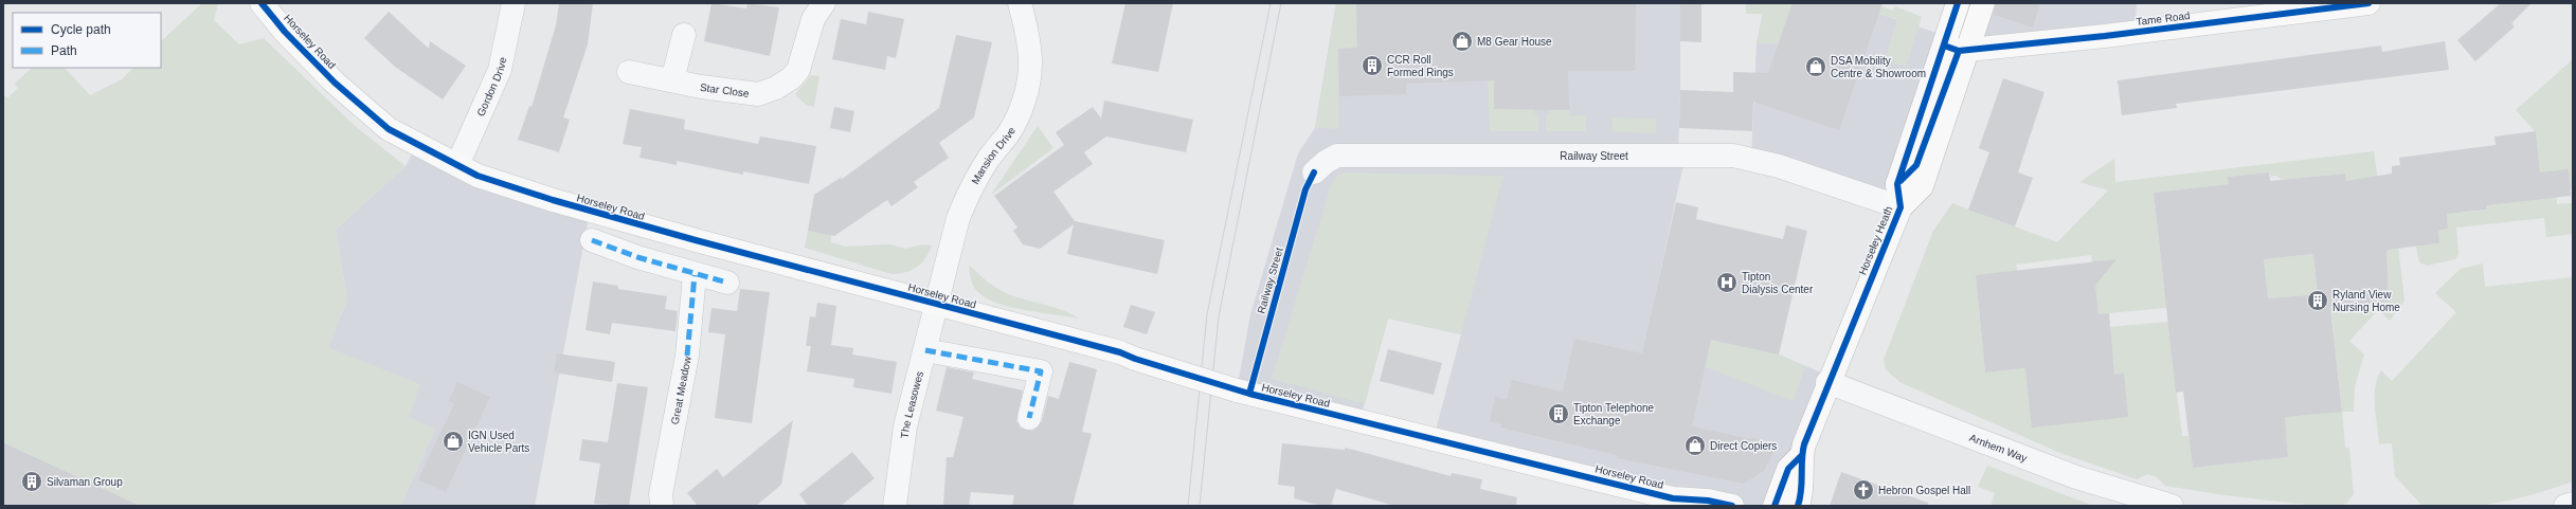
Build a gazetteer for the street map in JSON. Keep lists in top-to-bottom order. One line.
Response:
{"streets":{"main road":["Tame Road","Horseley Road","Horseley Heath"],"street":["Gordon Drive","Star Close","Mansion Drive","Railway Street","Great Meadow","The Leasowes","Arnhem Way"]},"crossings":[["Tame Road","Horseley Heath"],["Horseley Road","Gordon Drive"],["Horseley Road","Mansion Drive"],["Horseley Road","The Leasowes"],["Mansion Drive","The Leasowes"],["Railway Street","Horseley Heath"],["Horseley Heath","Arnhem Way"]],"places":{"shop":["M8 Gear House","DSA Mobility Centre & Showroom","IGN Used Vehicle Parts","Direct Copiers"],"building":["CCR Roll Formed Rings","Ryland View Nursing Home","Tipton Telephone Exchange","Silvaman Group"],"hospital":["Tipton Dialysis Center"],"church":["Hebron Gospel Hall"]},"legend":["Cycle path","Path"]}
